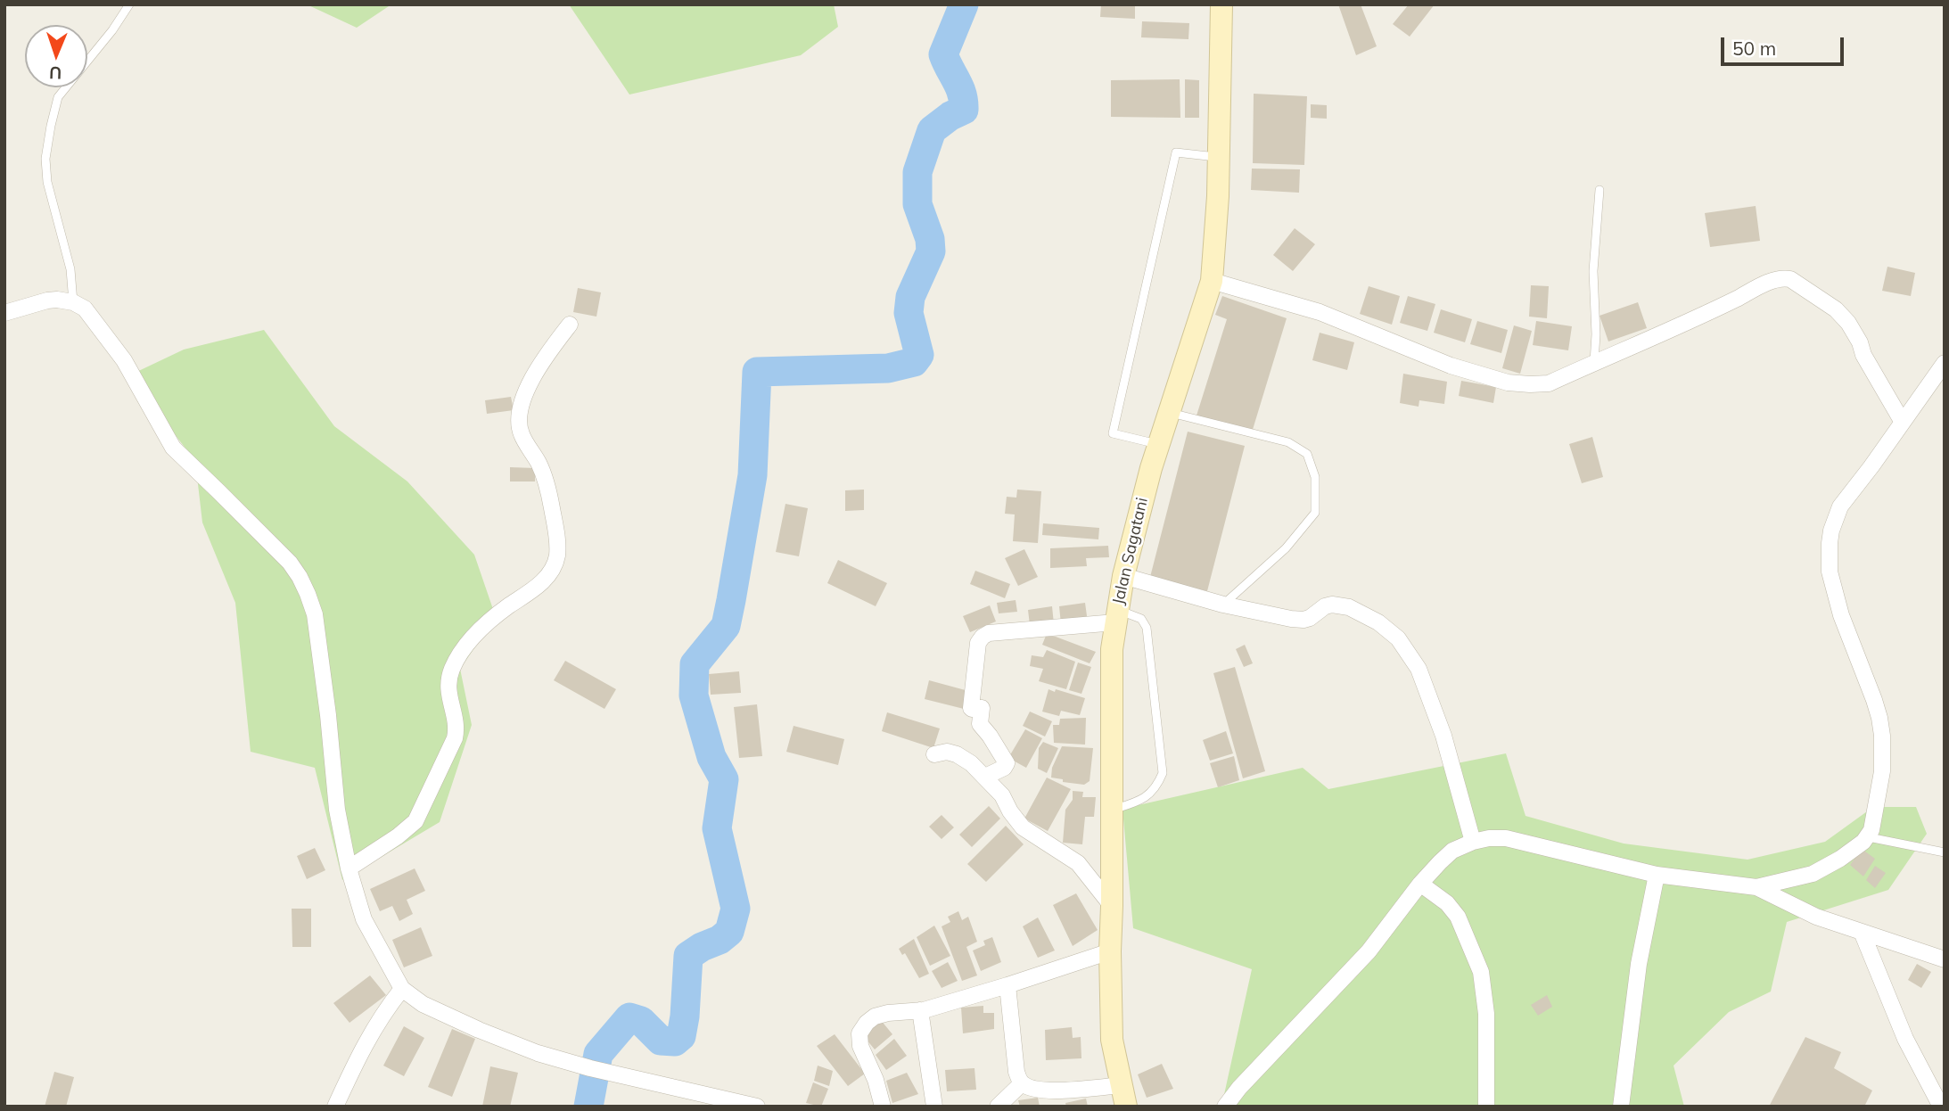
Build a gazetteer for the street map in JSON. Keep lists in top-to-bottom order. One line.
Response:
{"streets":{"street":["Jalan Sagatani"]},"scale_bar":"50 m","north":"bottom"}
